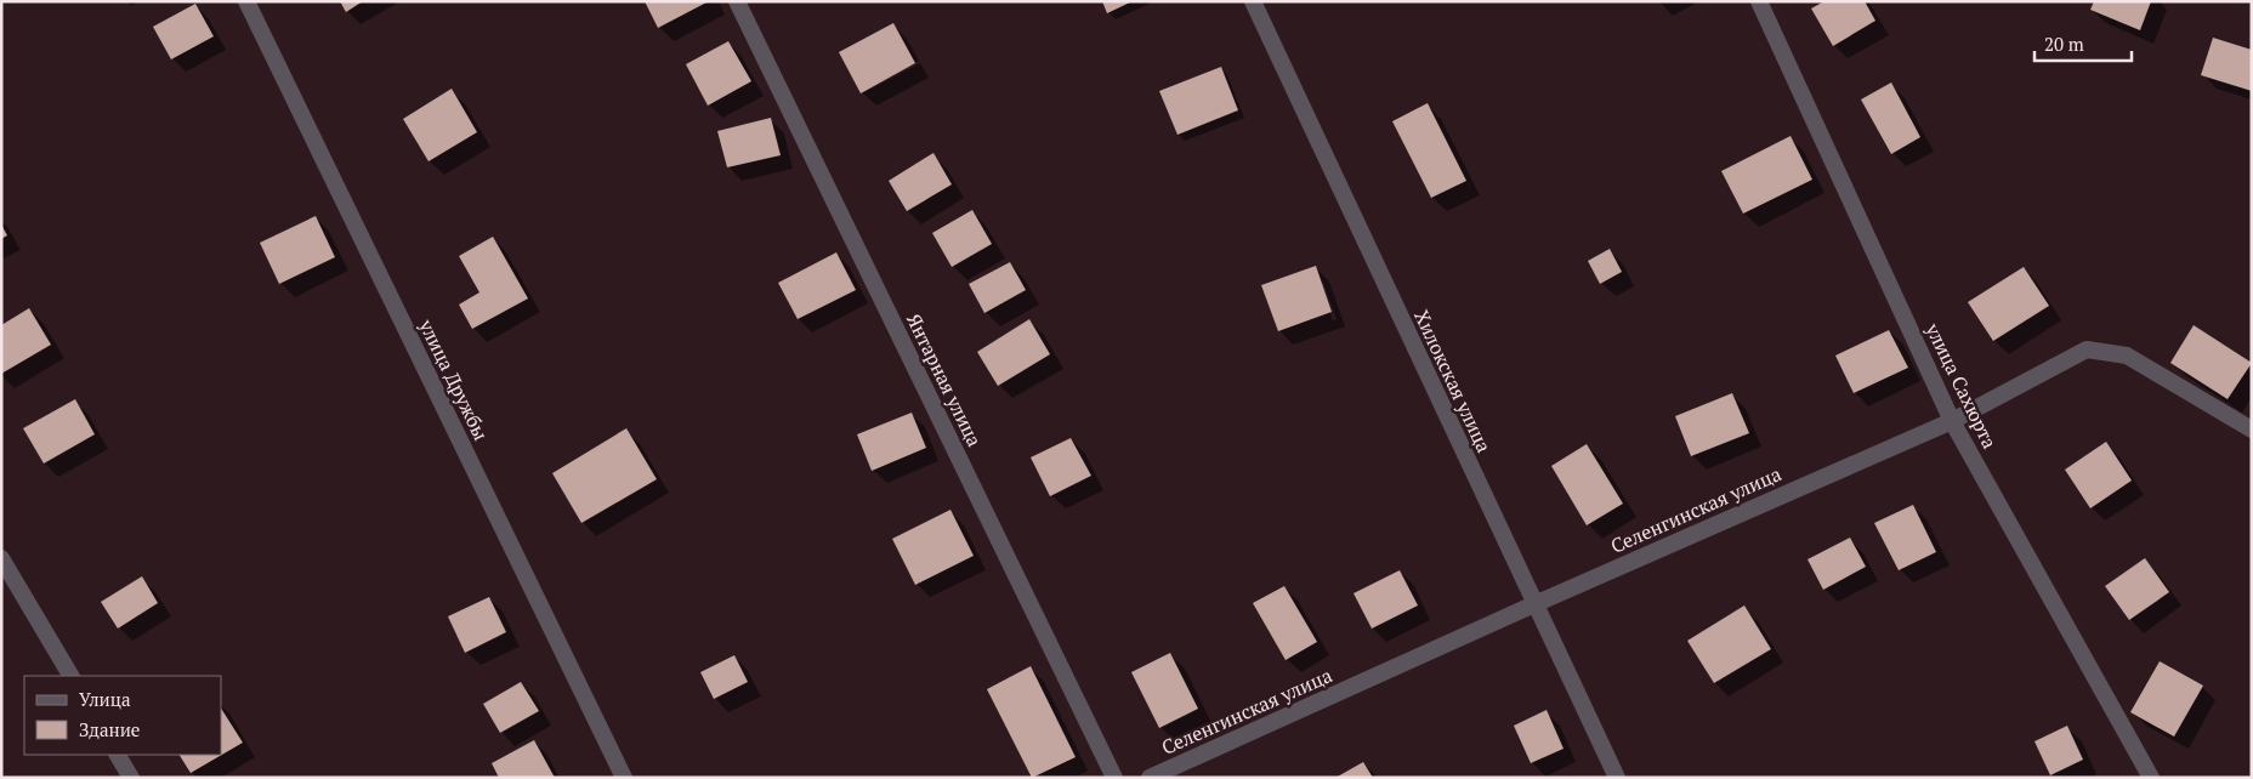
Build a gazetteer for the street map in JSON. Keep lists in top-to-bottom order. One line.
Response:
{"streets":{"street":["улица Дружбы","Янтарная улица","Хилокская улица","улица Сахюрта","Селенгинская улица"]},"crossings":[["Хилокская улица","Селенгинская улица"],["улица Сахюрта","Селенгинская улица"]],"legend":["Улица","Здание"],"scale_bar":"20 m"}
